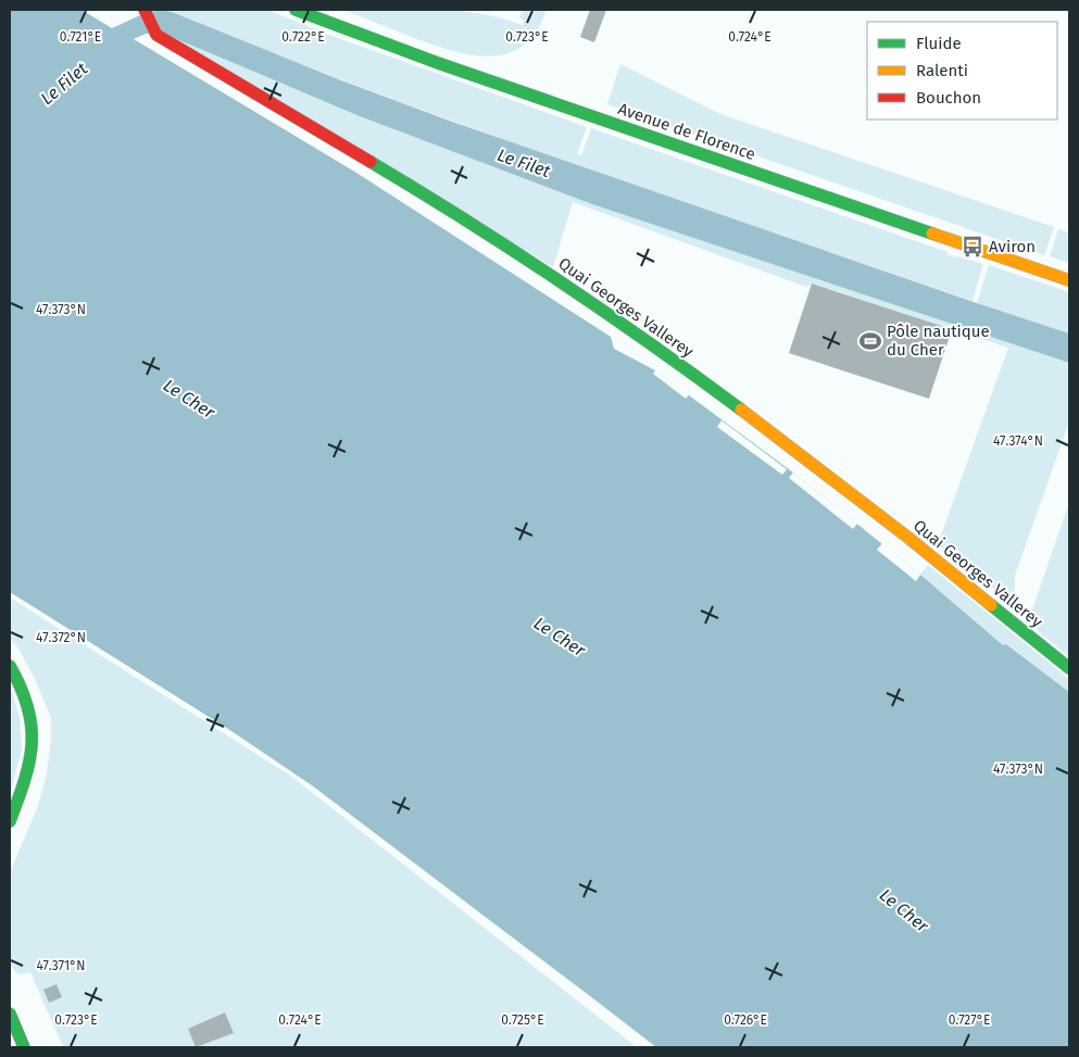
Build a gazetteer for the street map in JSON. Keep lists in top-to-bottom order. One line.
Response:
{"streets":{"street":["Avenue de Florence","Quai Georges Vallerey"]},"water":["Le Filet","Le Cher"],"places":{"bus stop":["Aviron"],"sports":["Pôle nautique du Cher"]},"legend":["Fluide","Ralenti","Bouchon"],"coordinates":["0.722°E","0.723°E","0.724°E","0.721°E","47.373°N","47.374°N","47.372°N","47.371°N","0.725°E","0.726°E","0.727°E"]}
